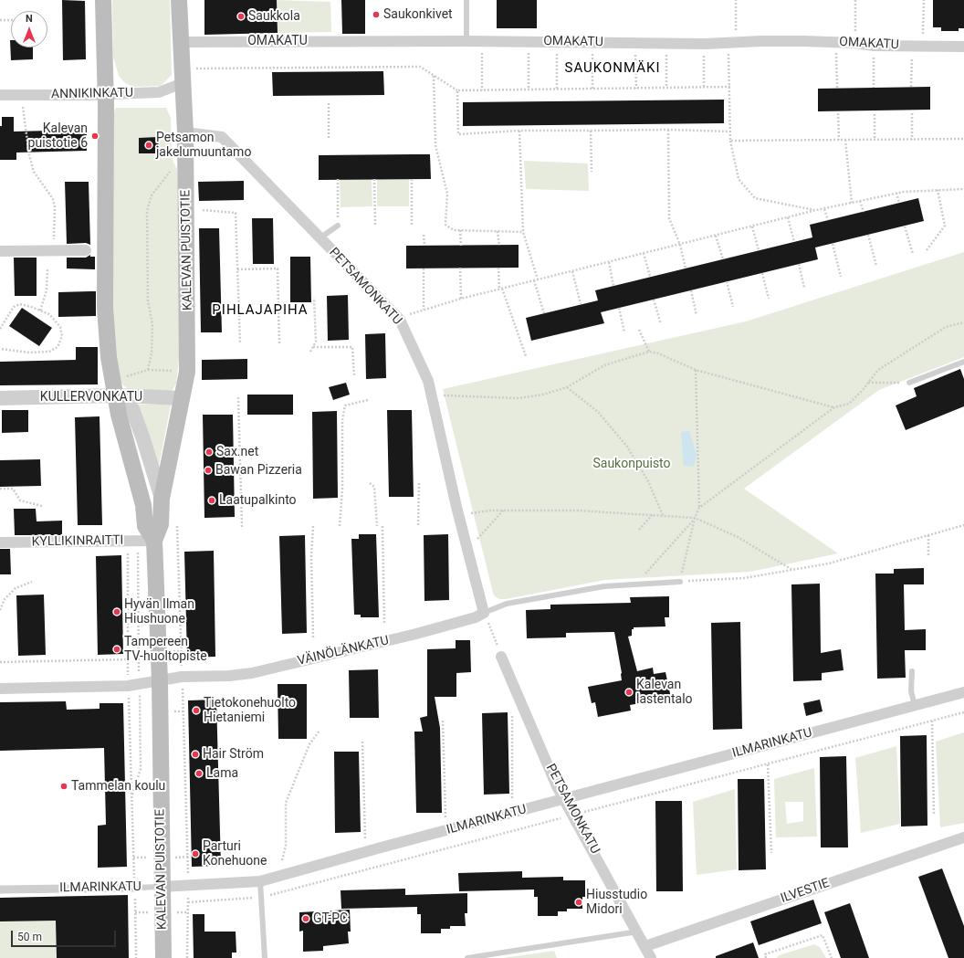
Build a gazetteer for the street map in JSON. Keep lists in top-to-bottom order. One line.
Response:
{"streets":{"main road":["KALEVAN PUISTOTIE"],"street":["OMAKATU","ANNIKINKATU","PETSAMONKATU","KULLERVONKATU","KYLLIKINRAITTI","VÄINÖLÄNKATU","ILMARINKATU","ILVESTIE"]},"crossings":[["OMAKATU","KALEVAN PUISTOTIE"],["ANNIKINKATU","KALEVAN PUISTOTIE"],["KALEVAN PUISTOTIE","PETSAMONKATU"],["KALEVAN PUISTOTIE","KULLERVONKATU"],["KALEVAN PUISTOTIE","KYLLIKINRAITTI"],["KALEVAN PUISTOTIE","VÄINÖLÄNKATU"],["KALEVAN PUISTOTIE","ILMARINKATU"],["PETSAMONKATU","VÄINÖLÄNKATU"],["PETSAMONKATU","ILMARINKATU"],["PETSAMONKATU","ILVESTIE"]],"districts":["SAUKONMÄKI","PIHLAJAPIHA"],"parks":["Saukonpuisto"],"places":["Saukonkivet","Saukkola","Kalevan puistotie 6","Petsamon jakelumuuntamo","Sax.net","Bawan Pizzeria","Laatupalkinto","Hyvän Ilman Hiushuone","Tampereen TV-huoltopiste","Kalevan lastentalo","Tietokonehuolto Hietaniemi","Hair Ström","Lama","Tammelan koulu","Parturi Konehuone","Hiusstudio Midori","GT-PC"],"scale_bar":"50 m","north":"top"}
